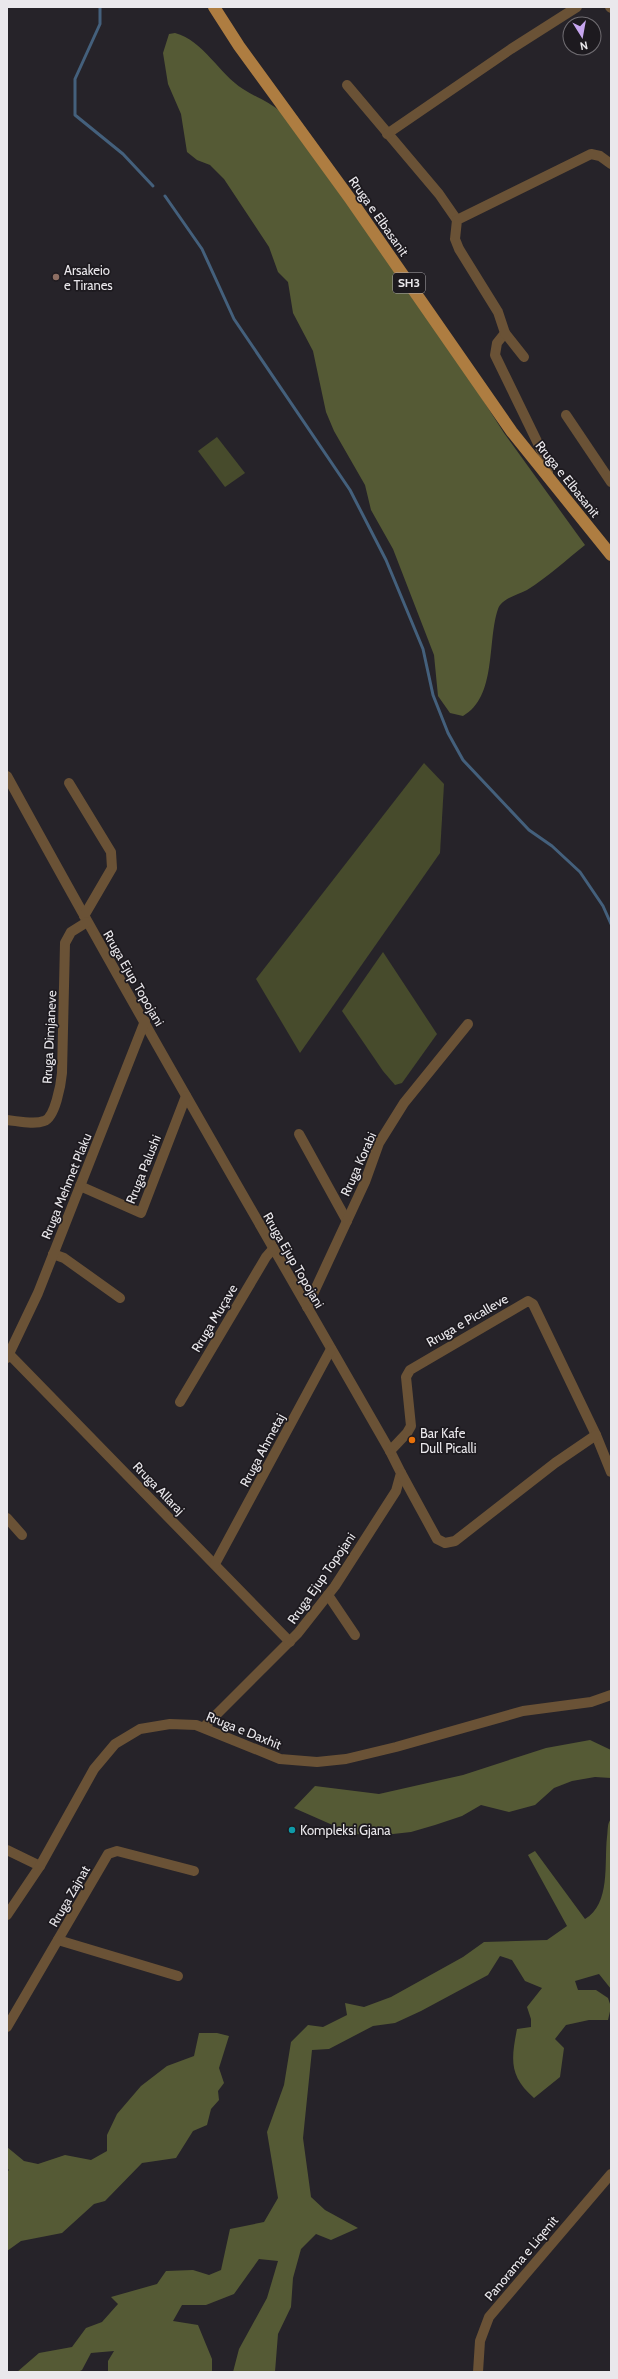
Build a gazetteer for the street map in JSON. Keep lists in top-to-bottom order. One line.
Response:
{"streets":{"main road":["Rruga e Elbasanit","SH3"],"street":["Rruga Ejup Topojani","Rruga Dimjaneve","Rruga Korabi","Rruga Palushi","Rruga Mehmet Plaku","Rruga Muçave","Rruga e Picalleve","Rruga Ahmetaj","Rruga Allaraj","Rruga e Daxhit","Rruga Zajnat","Panorama e Liqenit"]},"crossings":[["Rruga Ejup Topojani","Rruga Dimjaneve"],["Rruga Ejup Topojani","Rruga Korabi"],["Rruga Ejup Topojani","Rruga Palushi"],["Rruga Ejup Topojani","Rruga Mehmet Plaku"],["Rruga Ejup Topojani","Rruga Muçave"],["Rruga Ejup Topojani","Rruga e Picalleve"],["Rruga Ejup Topojani","Rruga Ahmetaj"],["Rruga Ejup Topojani","Rruga Allaraj"],["Rruga Ejup Topojani","Rruga e Daxhit"],["Rruga Palushi","Rruga Mehmet Plaku"],["Rruga Mehmet Plaku","Rruga Allaraj"],["Rruga Ahmetaj","Rruga Allaraj"]],"places":["Arsakeio e Tiranes","Bar Kafe Dull Picalli","Kompleksi Gjana"],"north":"bottom"}
